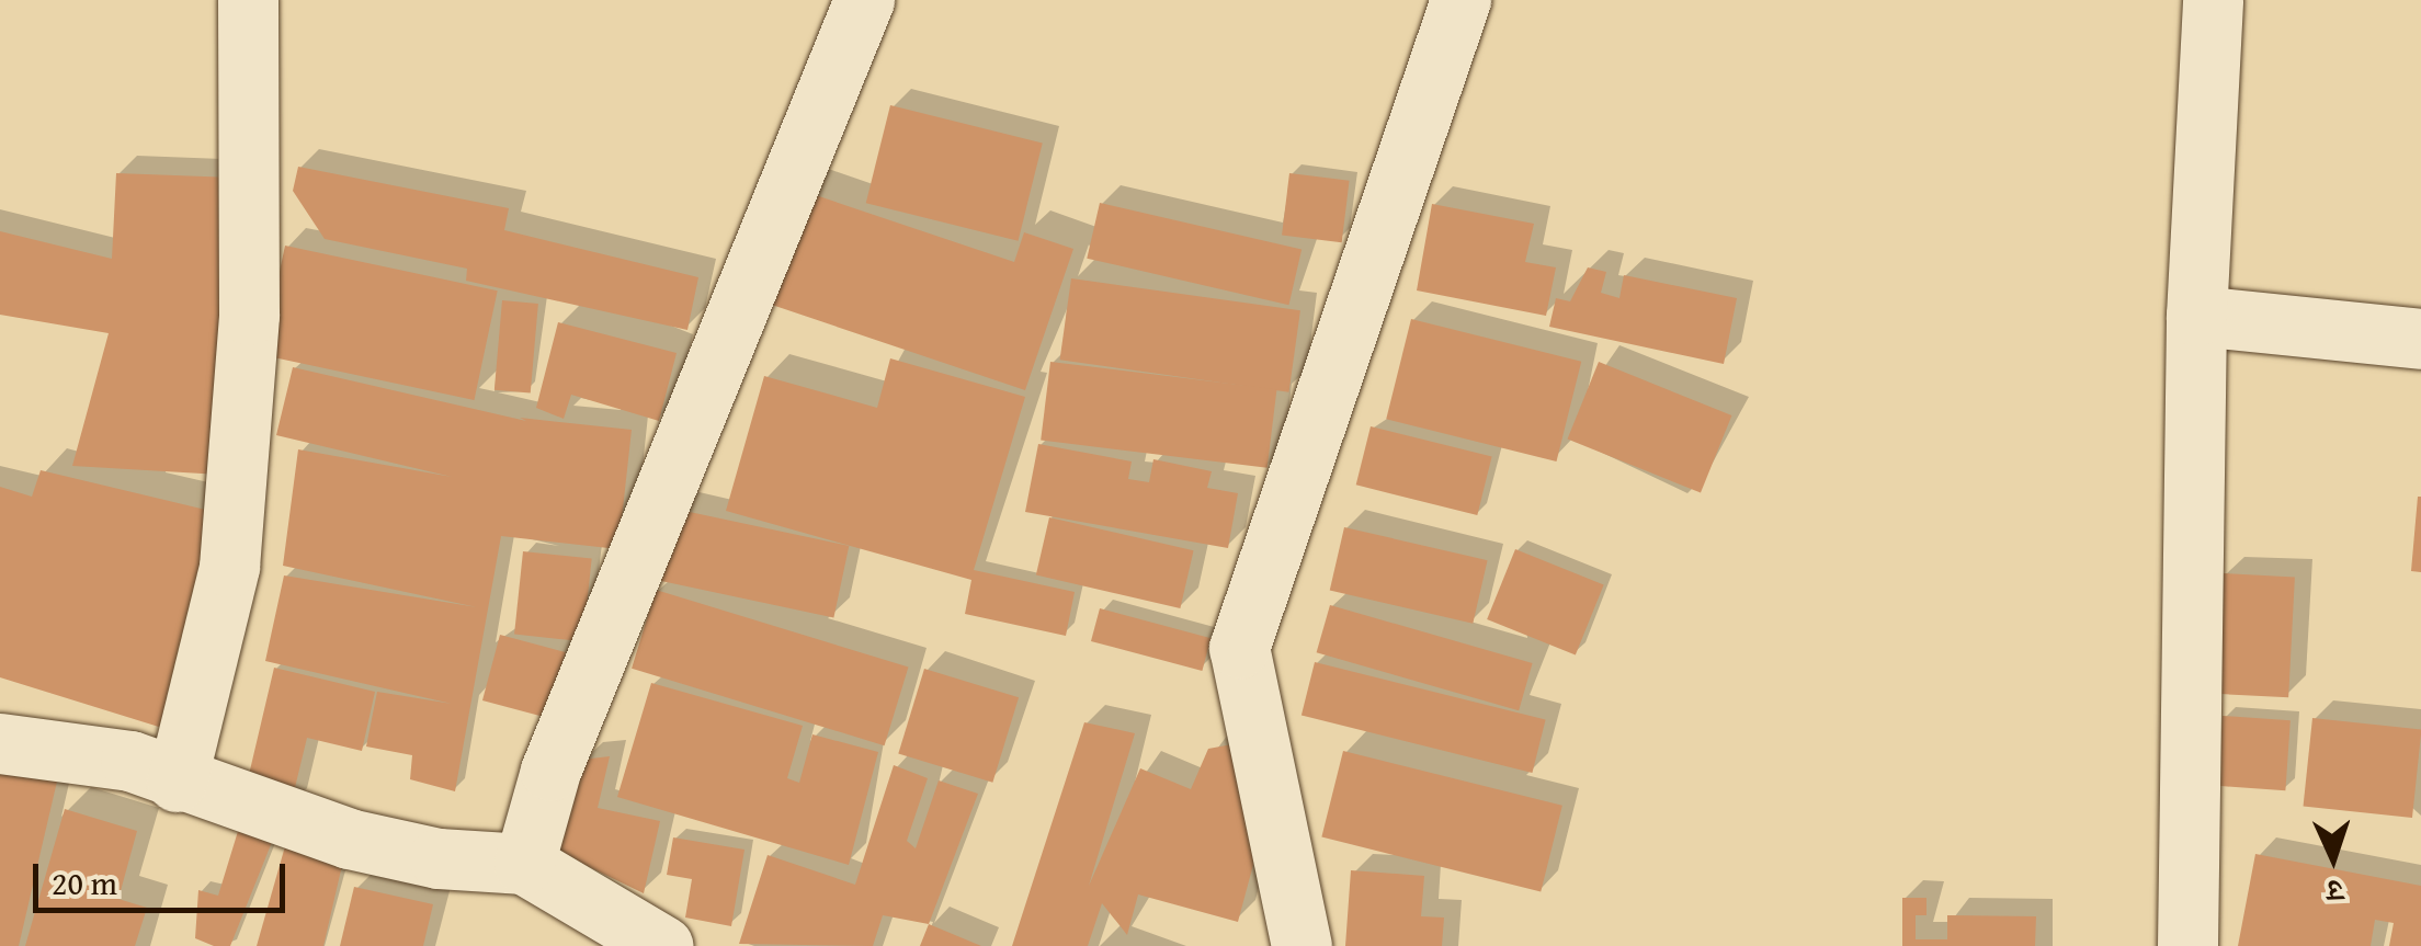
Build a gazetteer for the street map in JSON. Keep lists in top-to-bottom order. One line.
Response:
{"scale_bar":"20 m","north":"bottom"}
